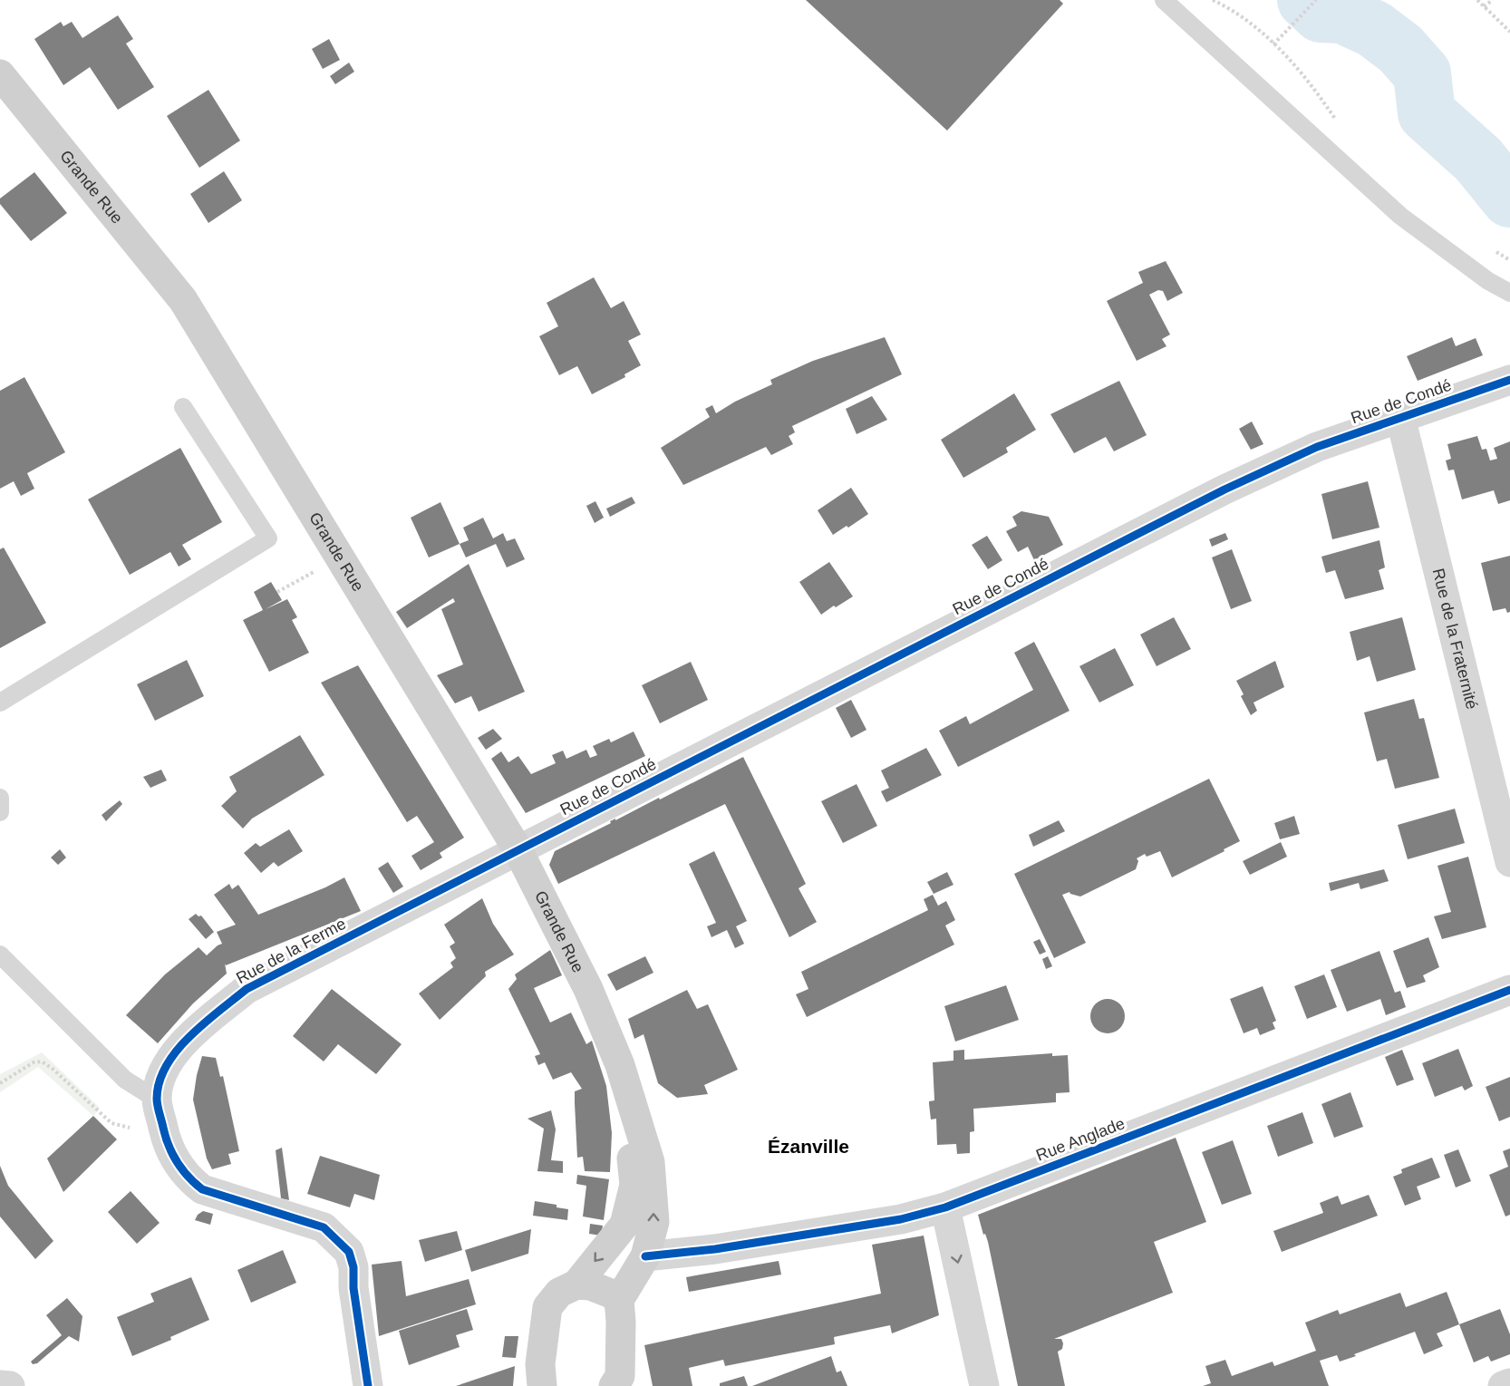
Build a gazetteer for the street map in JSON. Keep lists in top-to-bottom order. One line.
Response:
{"streets":{"main road":["Grande Rue"],"street":["Rue de Condé","Rue de la Fraternité","Rue de la Ferme","Rue Anglade"]},"crossings":[["Grande Rue","Rue de Condé"],["Grande Rue","Rue de la Ferme"],["Grande Rue","Rue Anglade"],["Rue de Condé","Rue de la Fraternité"],["Rue de Condé","Rue de la Ferme"]],"districts":["Ézanville"]}
